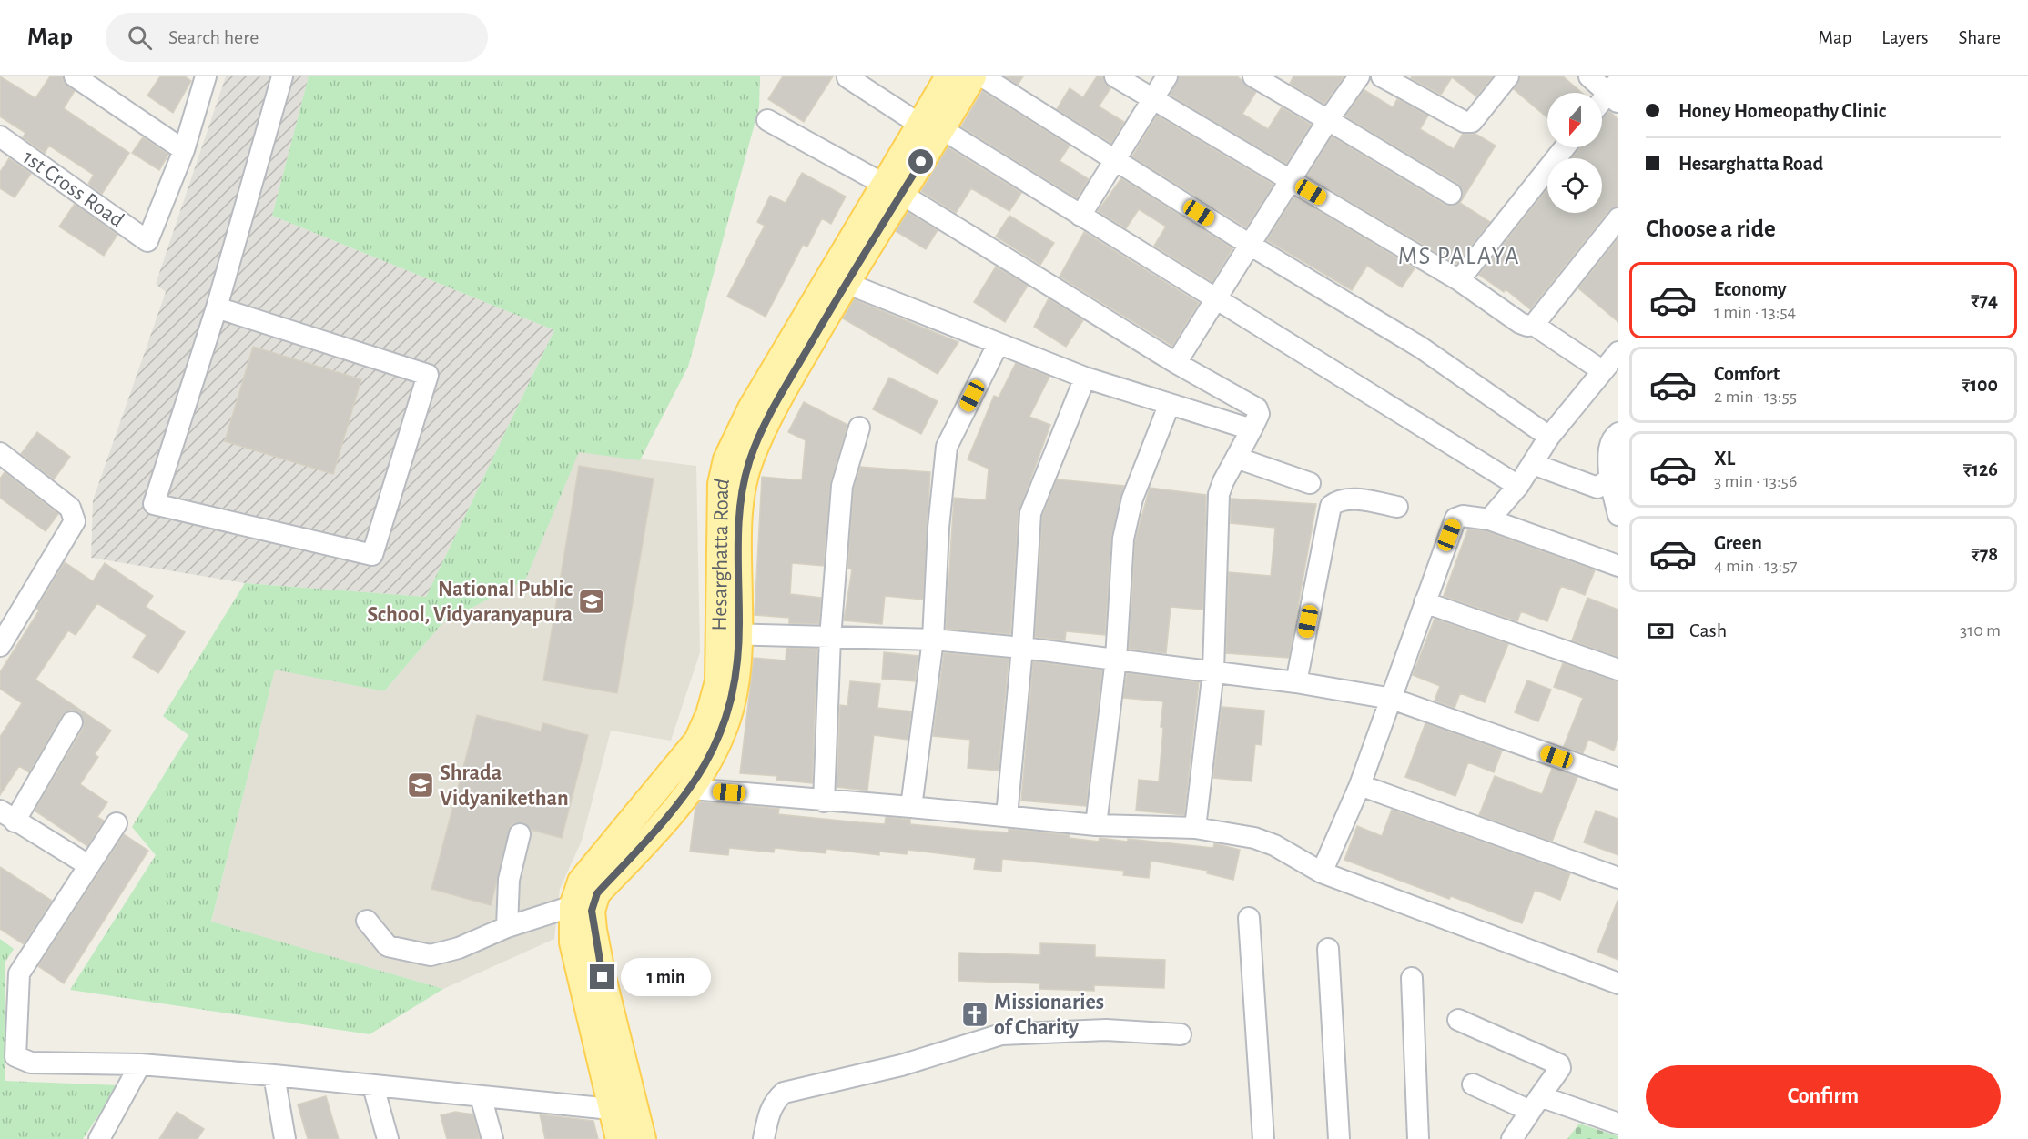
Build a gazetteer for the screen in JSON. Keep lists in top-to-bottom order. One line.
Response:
{"streets":{"main road":["Hesarghatta Road"],"street":["1st Cross Road"]},"districts":["MS PALAYA"],"places":{"school or university":["National Public School, Vidyaranyapura","Shrada Vidyanikethan"],"church":["Missionaries of Charity"]},"north":"bottom","page":{"header":"Map","search":"Search here","nav":["Map","Layers","Share"],"banner":["Honey Homeopathy Clinic","Hesarghatta Road"],"heading":"Choose a ride","list":[{"name":"Economy","note":"1 min · 13:54","value":"₹74"},{"name":"Comfort","note":"2 min · 13:55","value":"₹100"},{"name":"XL","note":"3 min · 13:56","value":"₹126"},{"name":"Green","note":"4 min · 13:57","value":"₹78"}],"pay":["Cash","310 m"],"bubble":"1 min","buttons":"Confirm"}}
